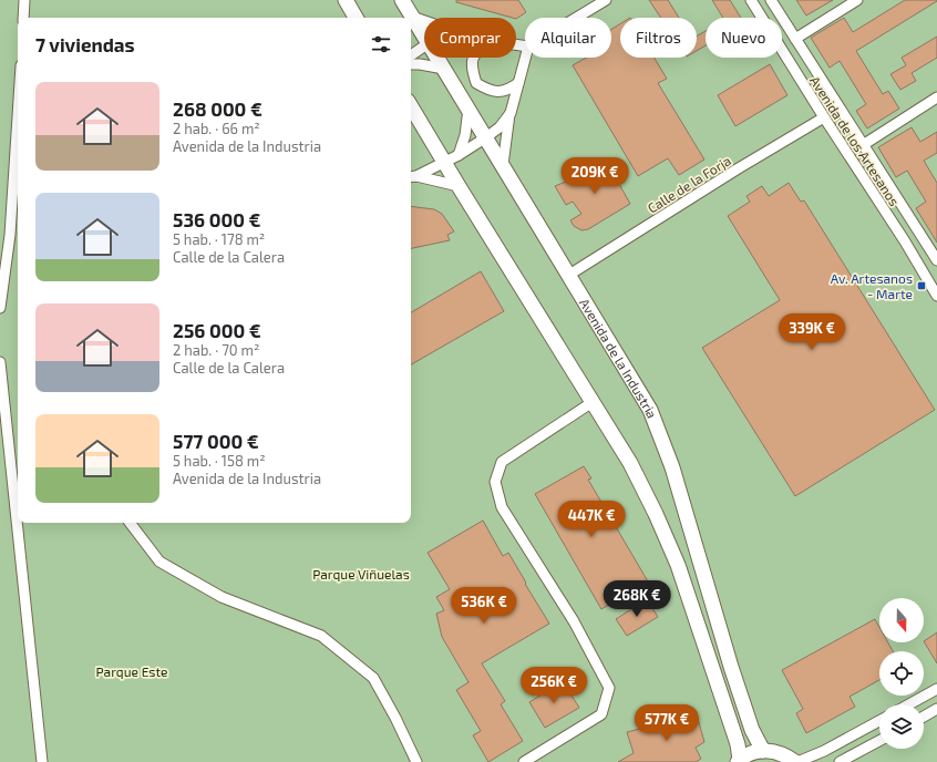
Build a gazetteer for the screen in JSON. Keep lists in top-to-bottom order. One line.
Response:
{"streets":{"street":["Avenida de los Artesanos","Calle de la Forja","Avenida de la Industria"]},"crossings":[["Avenida de los Artesanos","Calle de la Forja"],["Calle de la Forja","Avenida de la Industria"]],"parks":["Parque Viñuelas","Parque Este"],"places":{"transit":["Av. Artesanos - Marte"]},"north":"bottom","page":{"chip":["Comprar","Alquilar","Filtros","Nuevo"],"heading":"7 viviendas","list":[{"name":"268 000 €","note":"2 hab. · 66 m² · Avenida de la Industria"},{"name":"536 000 €","note":"5 hab. · 178 m² · Calle de la Calera"},{"name":"256 000 €","note":"2 hab. · 70 m² · Calle de la Calera"},{"name":"577 000 €","note":"5 hab. · 158 m² · Avenida de la Industria"}],"price":["209K €","339K €","447K €","268K €","536K €","256K €","577K €"]}}
